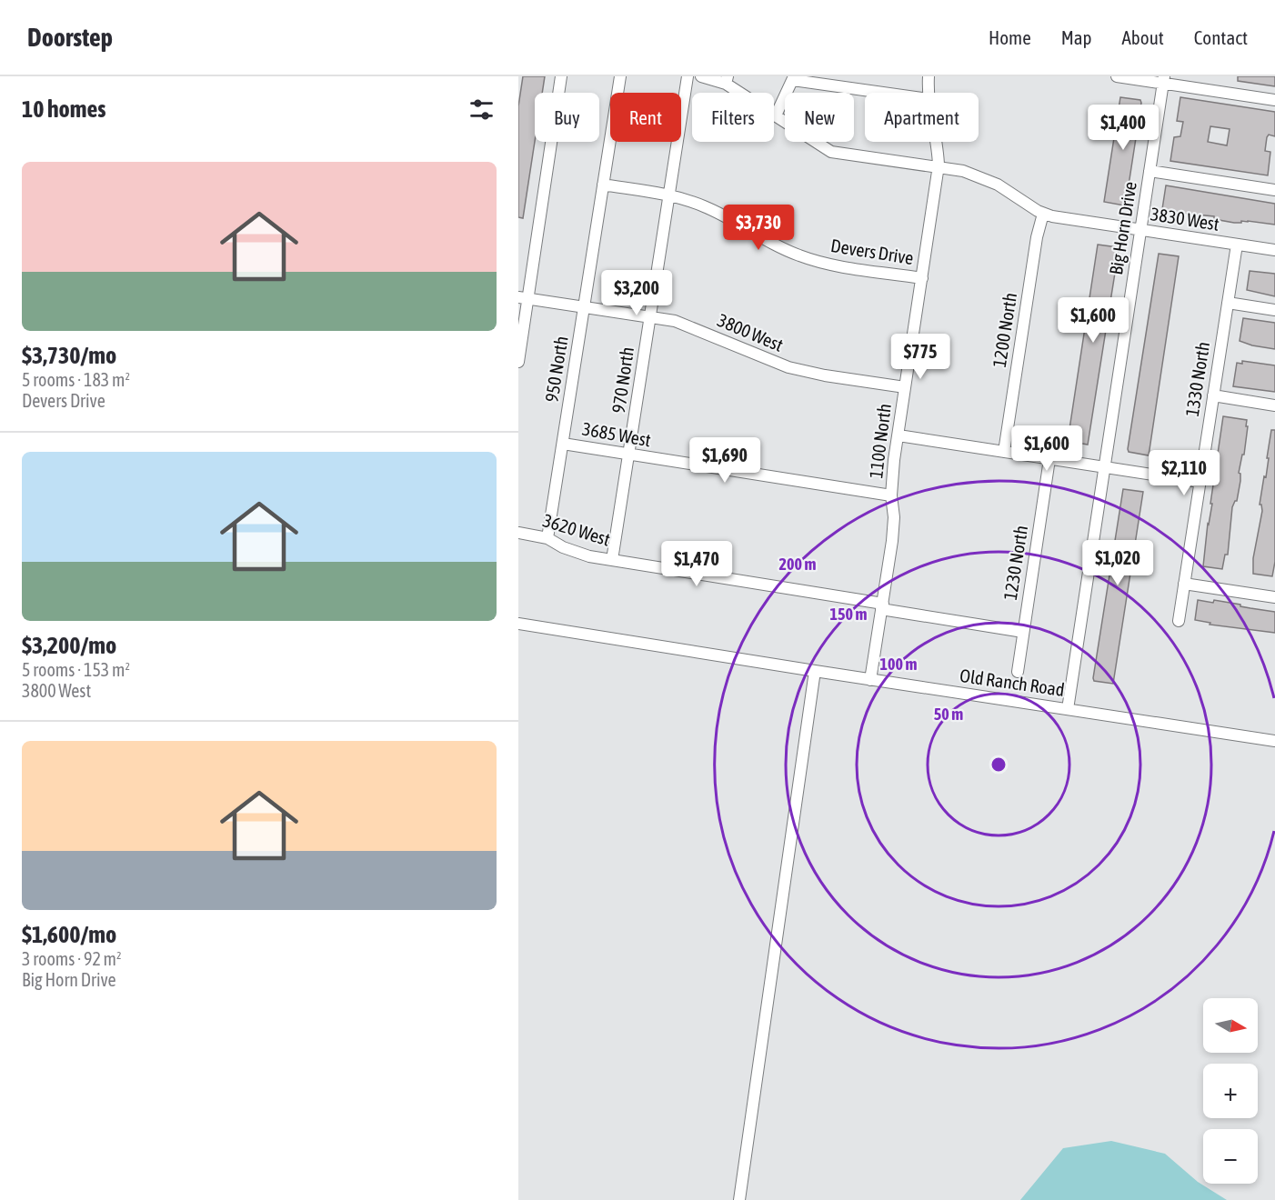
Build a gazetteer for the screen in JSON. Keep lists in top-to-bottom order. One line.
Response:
{"streets":{"street":["3830 West","Big Horn Drive","Devers Drive","1200 North","3800 West","950 North","1330 North","970 North","3685 West","1100 North","3620 West","1230 North","Old Ranch Road"]},"crossings":[["3830 West","Big Horn Drive"],["3830 West","1200 North"],["3830 West","1330 North"],["3830 West","1100 North"],["Big Horn Drive","Old Ranch Road"],["Devers Drive","950 North"],["Devers Drive","970 North"],["Devers Drive","1100 North"],["3800 West","950 North"],["3800 West","970 North"],["3800 West","1100 North"],["950 North","3685 West"],["950 North","3620 West"],["970 North","3685 West"],["970 North","3620 West"],["3685 West","1100 North"],["1100 North","3620 West"],["1100 North","Old Ranch Road"],["3620 West","1230 North"]],"north":"right","page":{"header":"Doorstep","nav":["Home","Map","About","Contact"],"heading":"10 homes","chip":["Buy","Rent","Filters","New","Apartment"],"price":["$1,400","$3,730","$3,200","$1,600","$775","$1,600","$1,690","$2,110","$1,020","$1,470"],"list":[{"name":"$3,730/mo","note":"5 rooms · 183 m² · Devers Drive"},{"name":"$3,200/mo","note":"5 rooms · 153 m² · 3800 West"},{"name":"$1,600/mo","note":"3 rooms · 92 m² · Big Horn Drive"}],"map_buttons":["+","−"]},"rings":["200 m","150 m","100 m","50 m"]}
